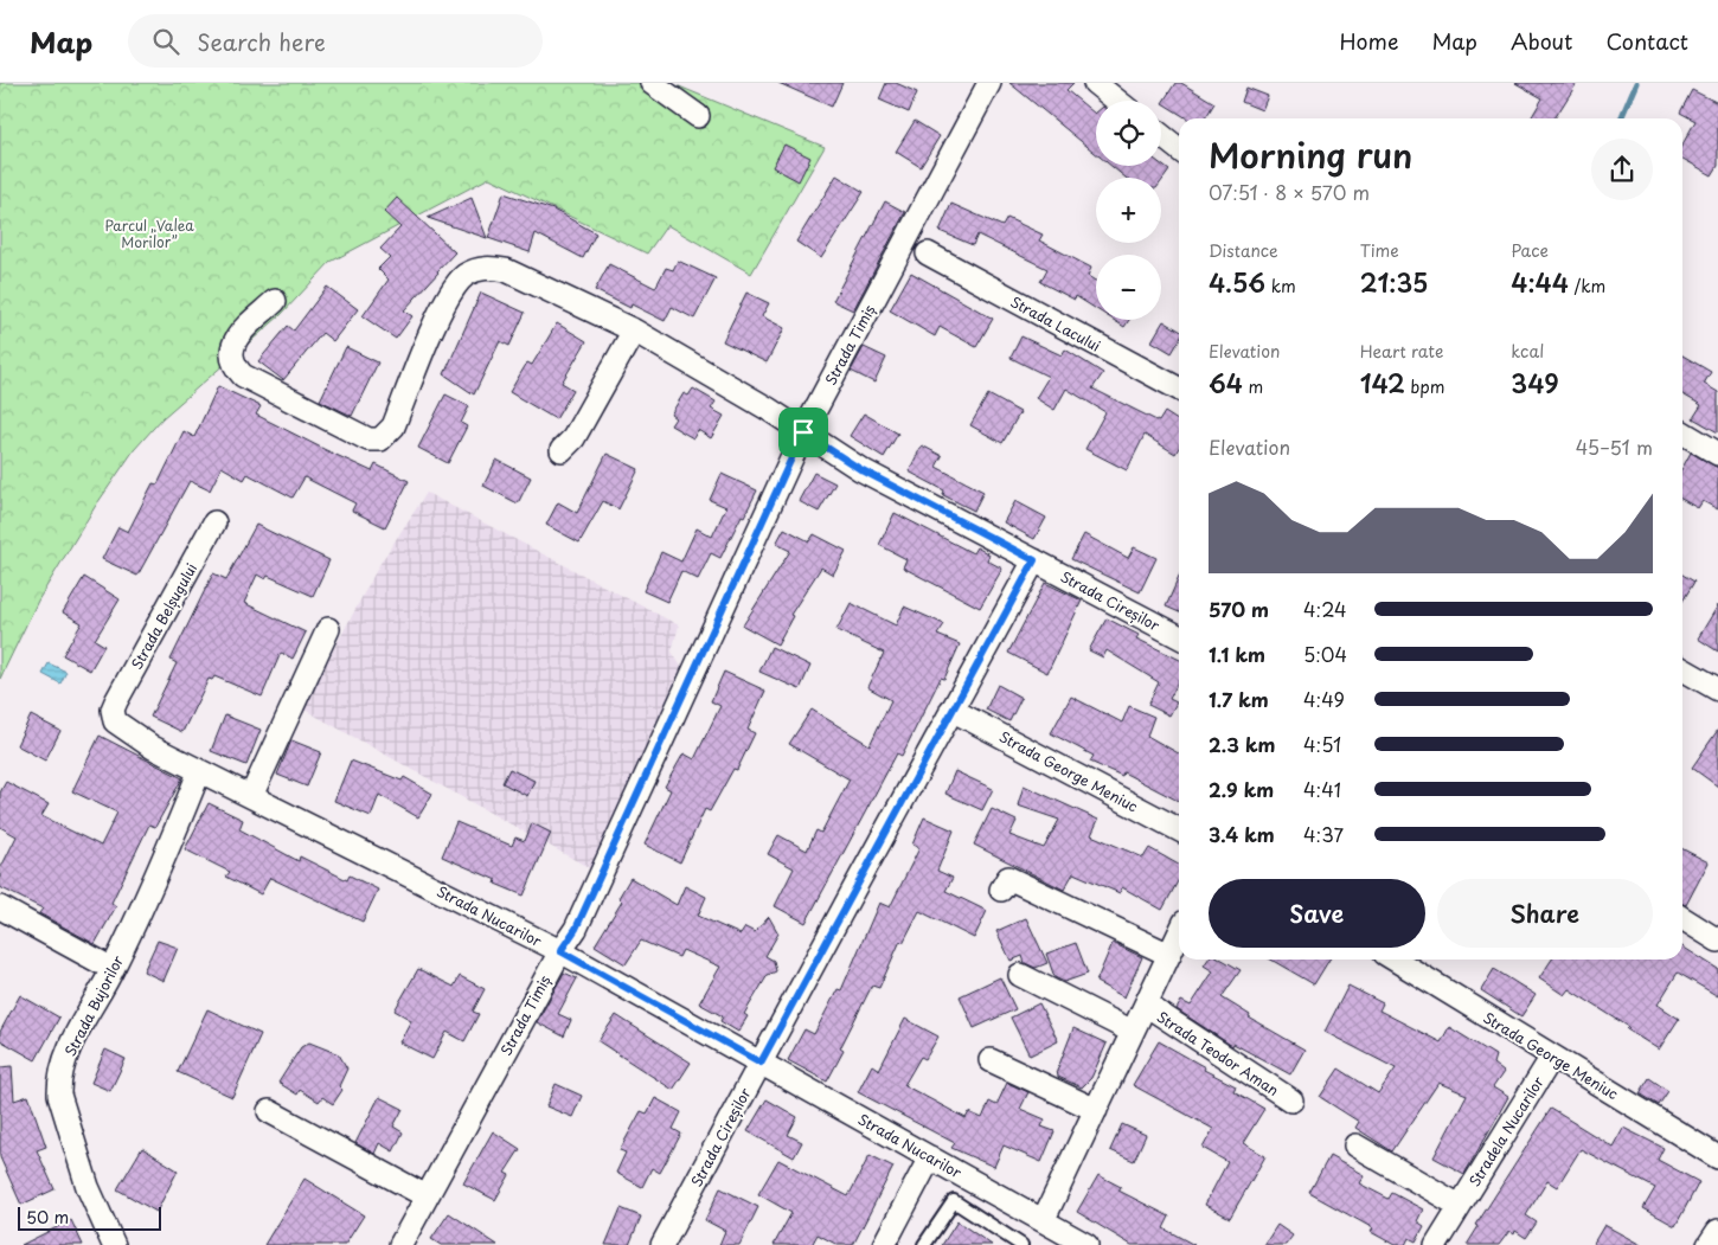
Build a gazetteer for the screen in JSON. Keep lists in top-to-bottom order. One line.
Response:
{"streets":{"street":["Strada Lacului","Strada Timiș","Strada Cireșilor","Strada Belșugului","Strada George Meniuc","Strada Nucarilor","Strada Bujorilor","Strada Teodor Aman","Stradela Nucarilor"]},"crossings":[["Strada Timiș","Strada Cireșilor"],["Strada Timiș","Strada Nucarilor"],["Strada Cireșilor","Strada George Meniuc"],["Strada Cireșilor","Strada Nucarilor"],["Strada Belșugului","Strada Nucarilor"],["Strada George Meniuc","Stradela Nucarilor"],["Strada Nucarilor","Strada Bujorilor"]],"parks":["Parcul „Valea Morilor”"],"scale_bar":"50 m","page":{"header":"Map","search":"Search here","nav":["Home","Map","About","Contact"],"map_buttons":["+","−"],"heading":["Morning run","07:51 · 8 × 570 m"],"stats":[["Distance","4.56 km"],["Time","21:35"],["Pace","4:44 /km"],["Elevation","64 m"],["Heart rate","142 bpm"],["kcal","349"]],"chart":["Elevation","45–51 m"],"list":[{"name":"570 m","note":"4:24"},{"name":"1.1 km","note":"5:04"},{"name":"1.7 km","note":"4:49"},{"name":"2.3 km","note":"4:51"},{"name":"2.9 km","note":"4:41"},{"name":"3.4 km","note":"4:37"}],"buttons":["Save","Share"],"scale":"50 m"}}
